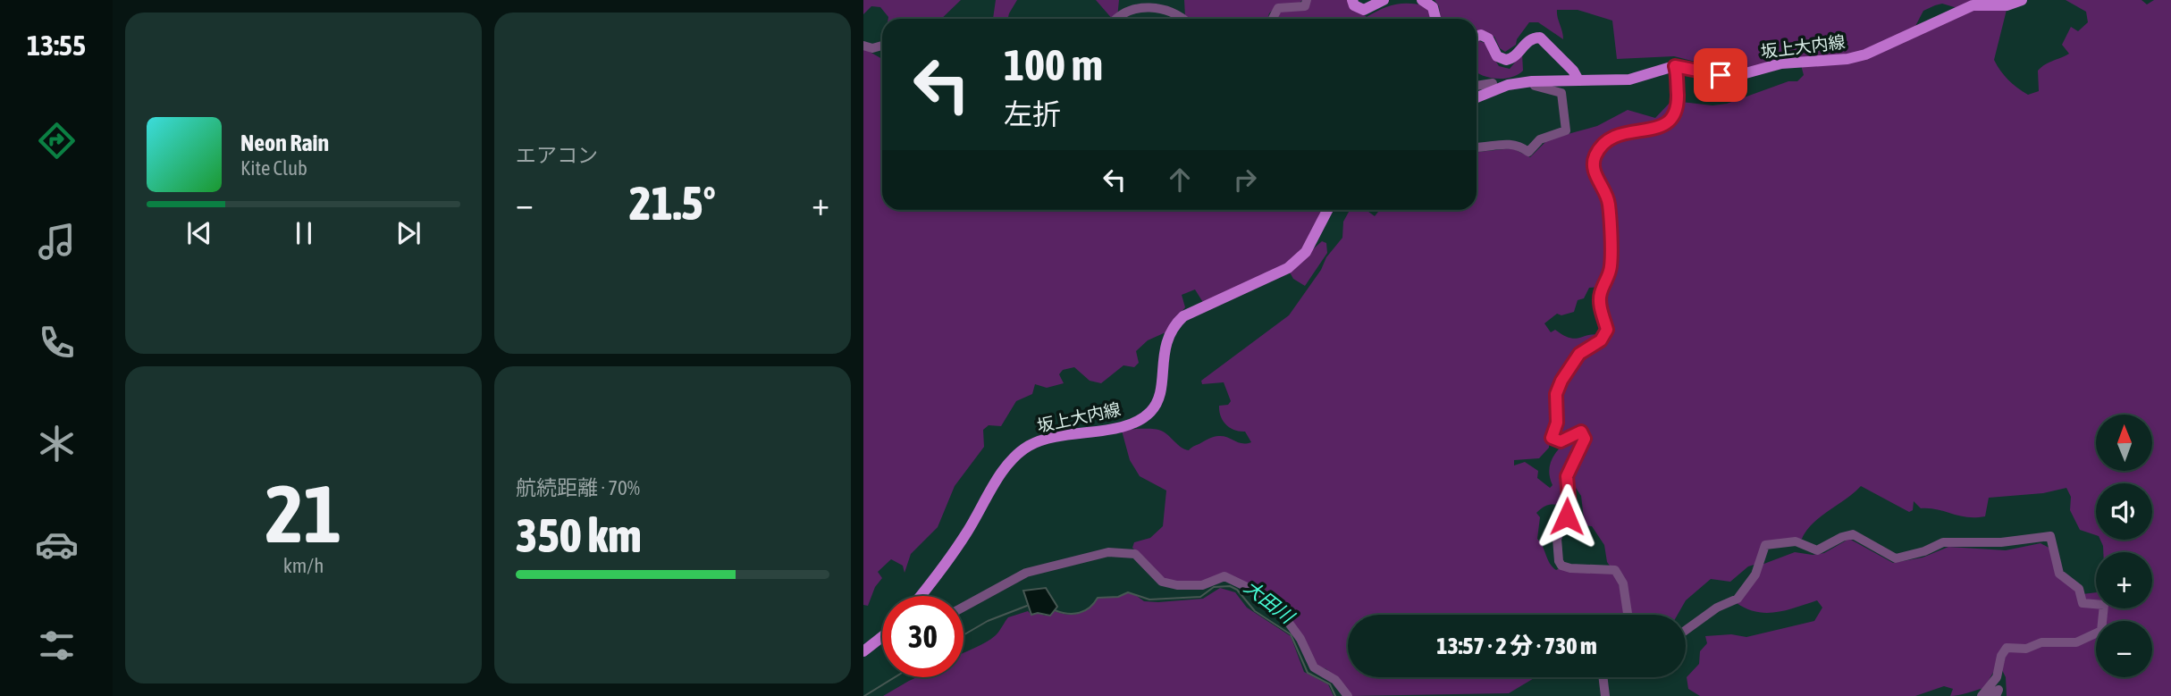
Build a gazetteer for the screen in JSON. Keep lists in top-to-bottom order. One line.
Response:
{"streets":{"main road":["坂上大内線"]},"water":["大田川"],"north":"top","page":{"tabs":"13:55","tile":["エアコン",["21","km/h"],["航続距離 · 70%","350 km"]],"turn":["100 m","左折"],"song":["Neon Rain","Kite Club"],"heat":["−","21.5°","+"],"map_buttons":["+","−"],"limit":"30","trip":"13:57 · 2 分 · 730 m"}}
